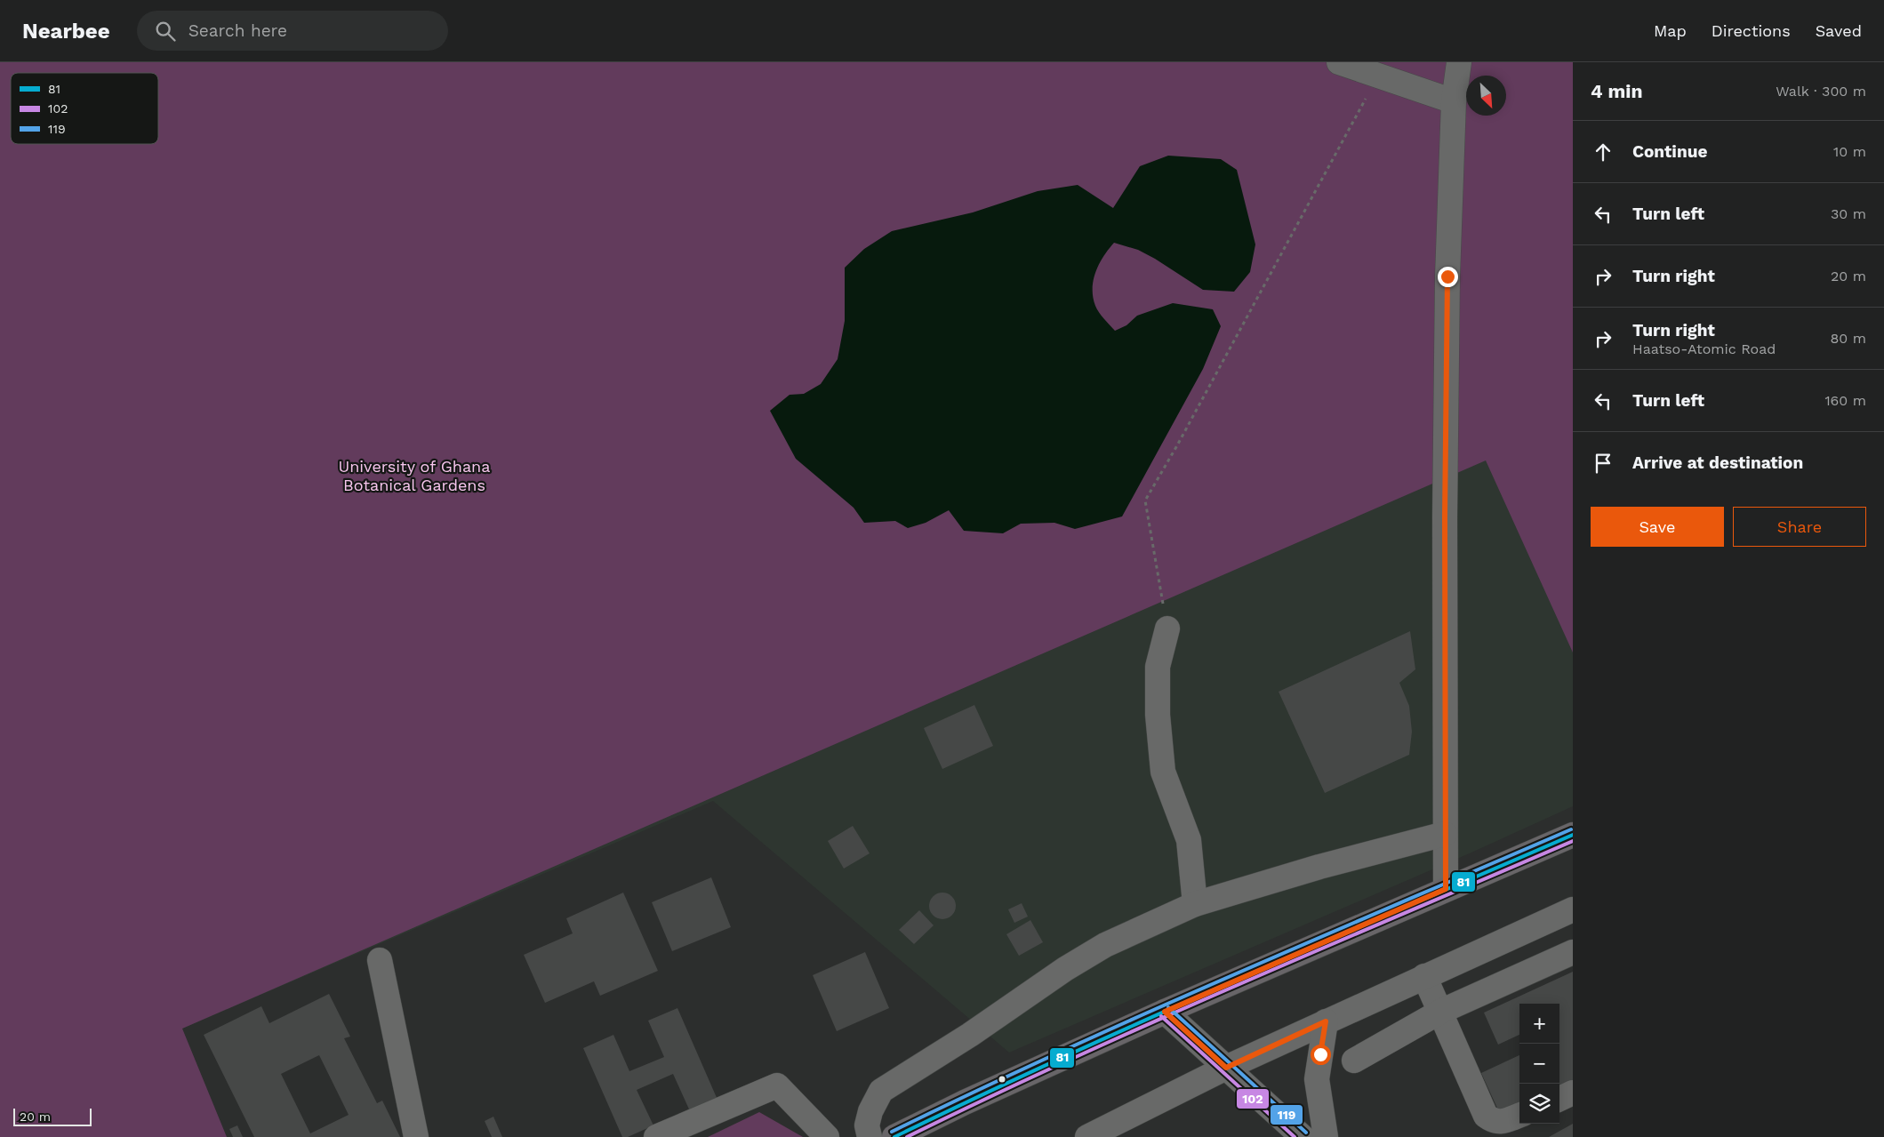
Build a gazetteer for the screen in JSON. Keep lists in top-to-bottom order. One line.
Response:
{"parks":["University of Ghana Botanical Gardens"],"lines":["transit line 119","transit line 81","transit line 102"],"legend":["81","102","119"],"scale_bar":"20 m","north":"bottom right","page":{"header":"Nearbee","search":"Search here","nav":["Map","Directions","Saved"],"heading":["4 min","Walk · 300 m"],"list":[["Continue","10 m"],["Turn left","30 m"],["Turn right","20 m"],["Turn right","Haatso-Atomic Road","80 m"],["Turn left","160 m"],"Arrive at destination"],"buttons":["Save","Share"],"map_buttons":["+","−"],"scale":"20 m"}}
